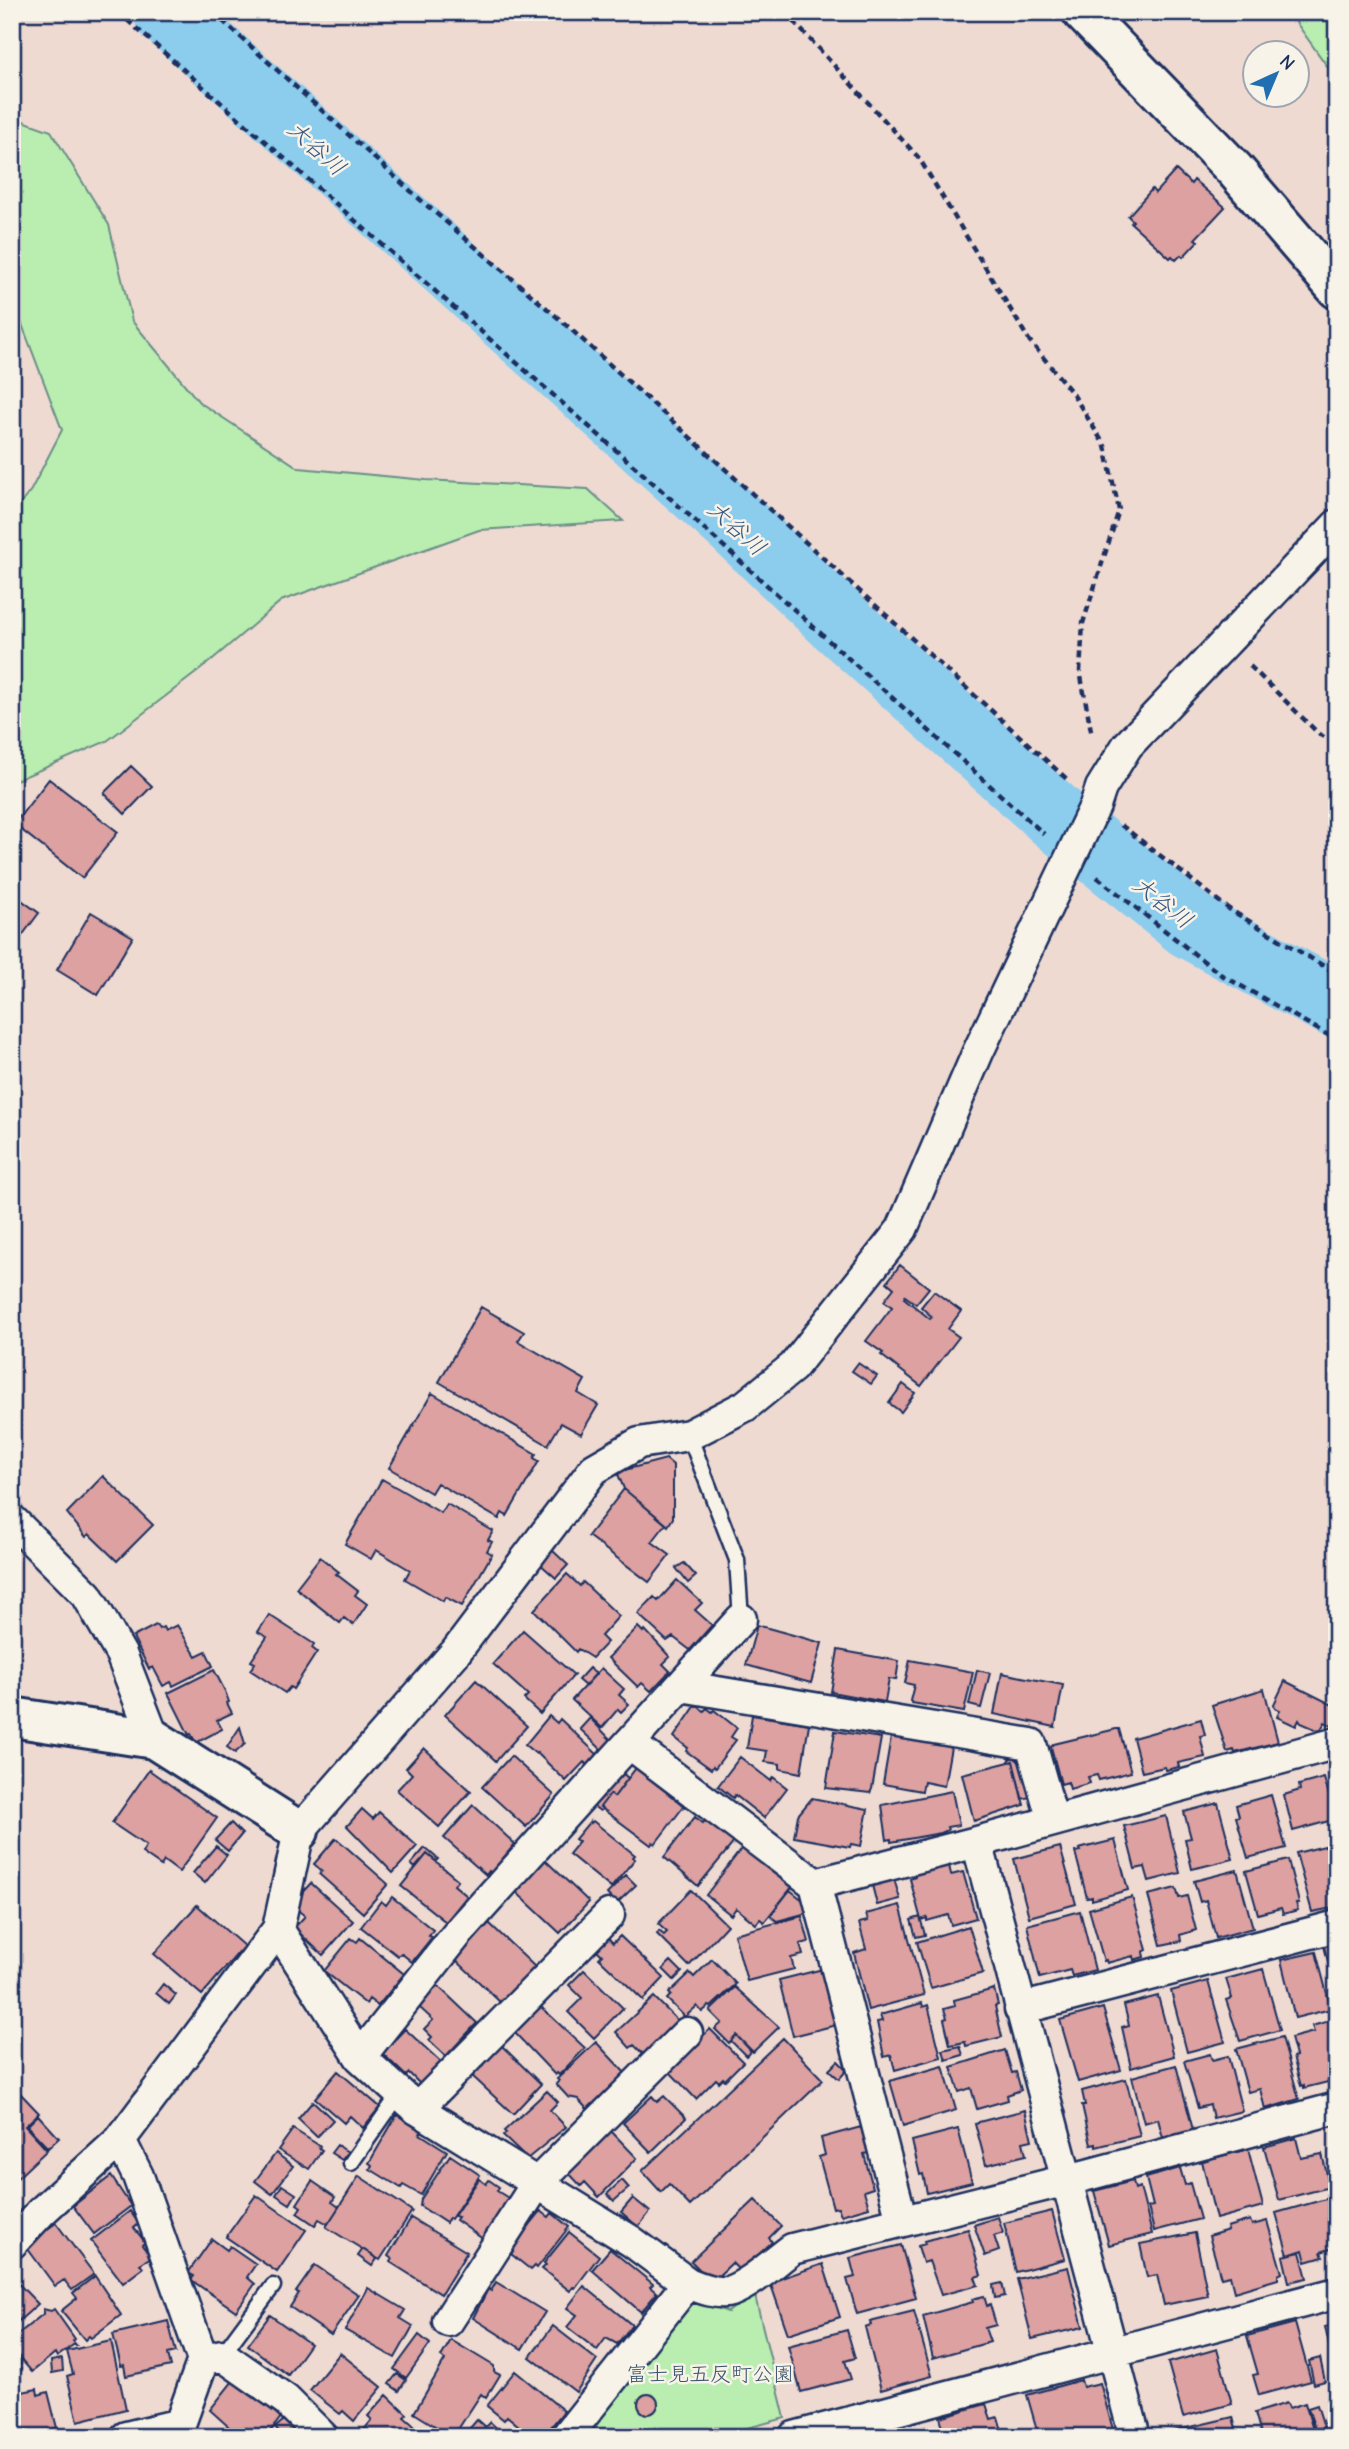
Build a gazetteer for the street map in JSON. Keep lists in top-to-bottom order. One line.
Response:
{"water":["大谷川"],"parks":["富士見五反町公園"],"north":"top right"}
